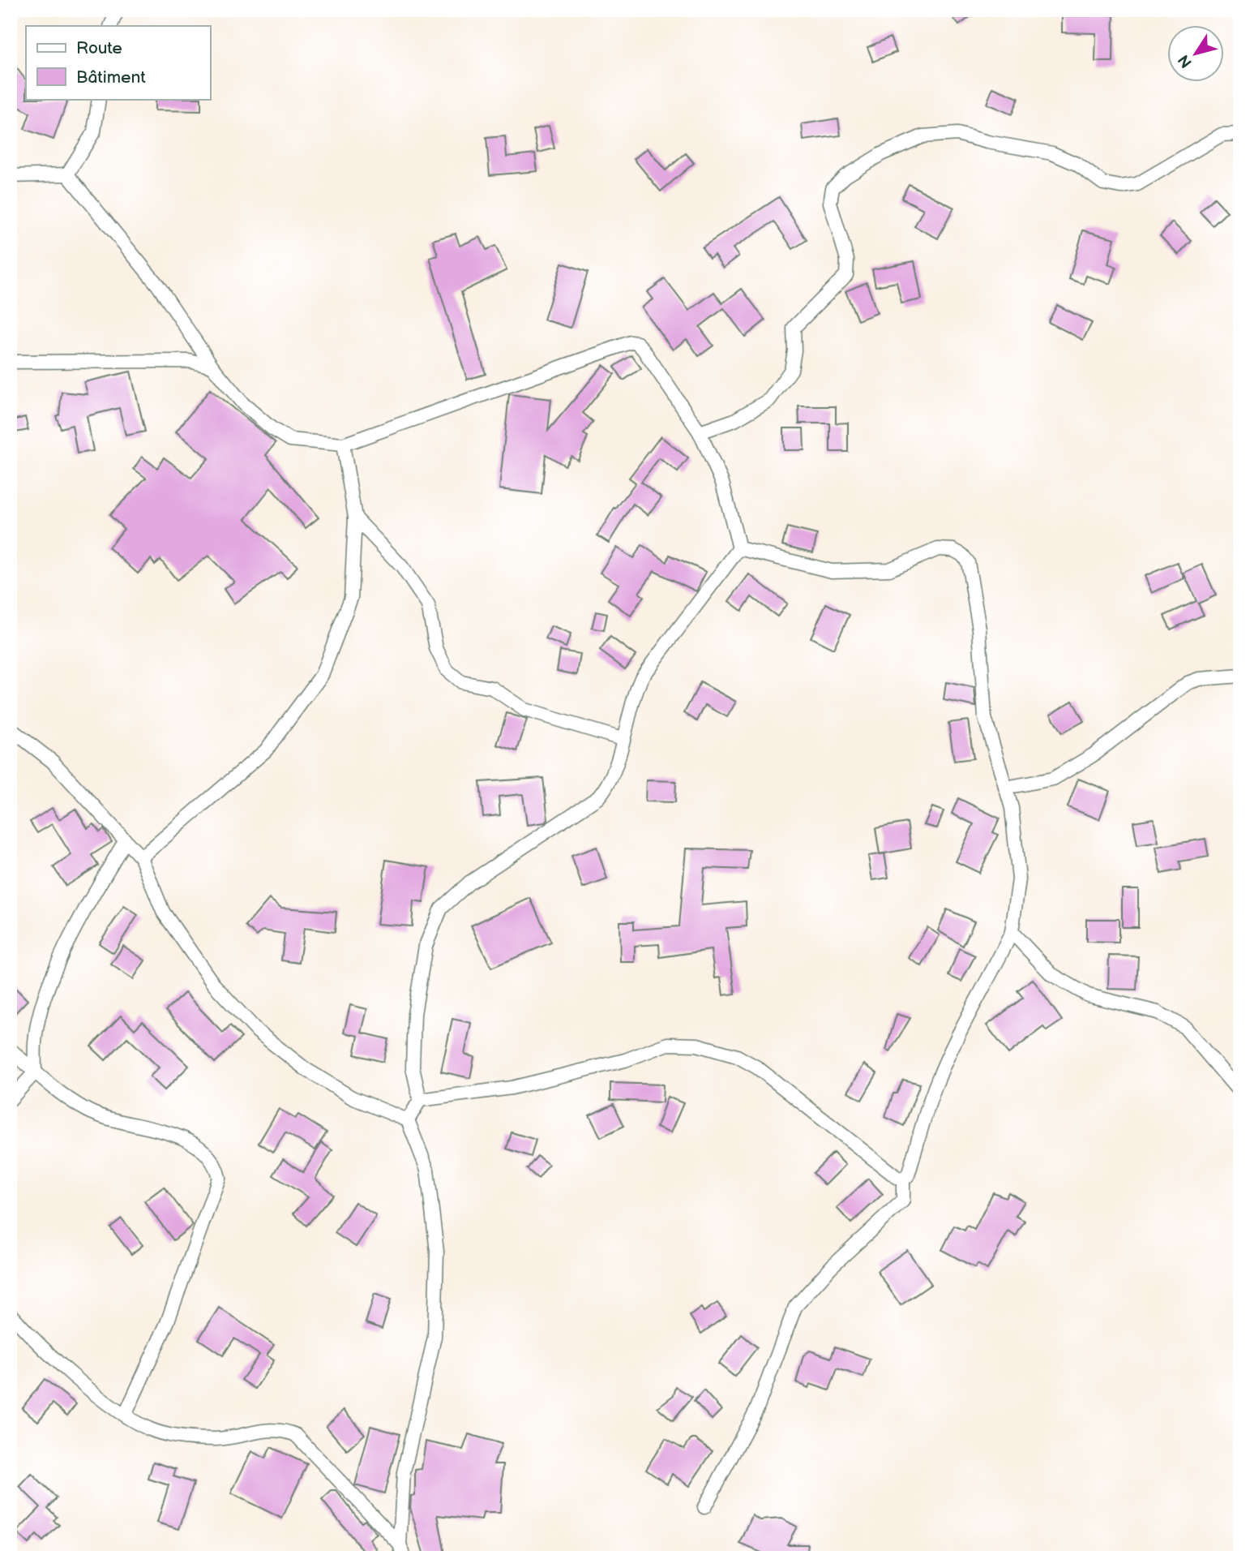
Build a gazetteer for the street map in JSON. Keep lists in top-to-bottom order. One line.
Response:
{"legend":["Route","Bâtiment"],"north":"bottom left"}
